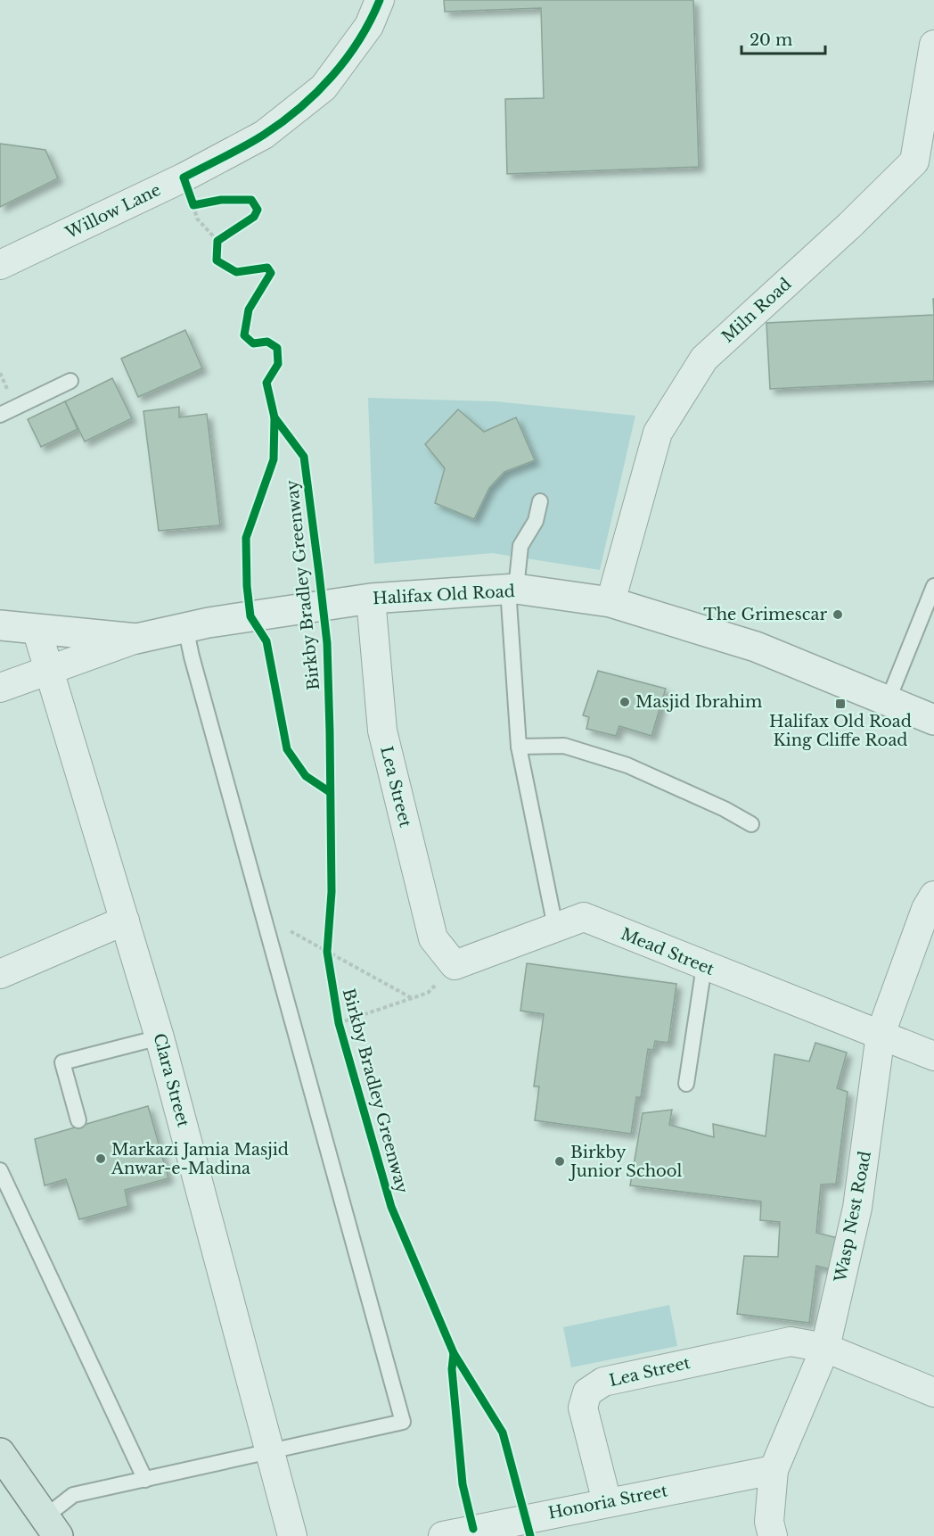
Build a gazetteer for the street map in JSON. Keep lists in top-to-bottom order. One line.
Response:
{"streets":{"street":["Willow Lane","Miln Road","Halifax Old Road","Lea Street","Mead Street","Clara Street","Wasp Nest Road","Honoria Street"],"cycle path":["Birkby Bradley Greenway"]},"crossings":[["Miln Road","Halifax Old Road"],["Halifax Old Road","Lea Street"],["Halifax Old Road","Clara Street"],["Lea Street","Mead Street"],["Lea Street","Wasp Nest Road"],["Lea Street","Honoria Street"],["Mead Street","Wasp Nest Road"],["Wasp Nest Road","Honoria Street"]],"places":{"other":["The Grimescar","Masjid Ibrahim","Markazi Jamia Masjid Anwar-e-Madina","Birkby Junior School"],"transit":["Halifax Old Road King Cliffe Road"]},"scale_bar":"20 m"}
